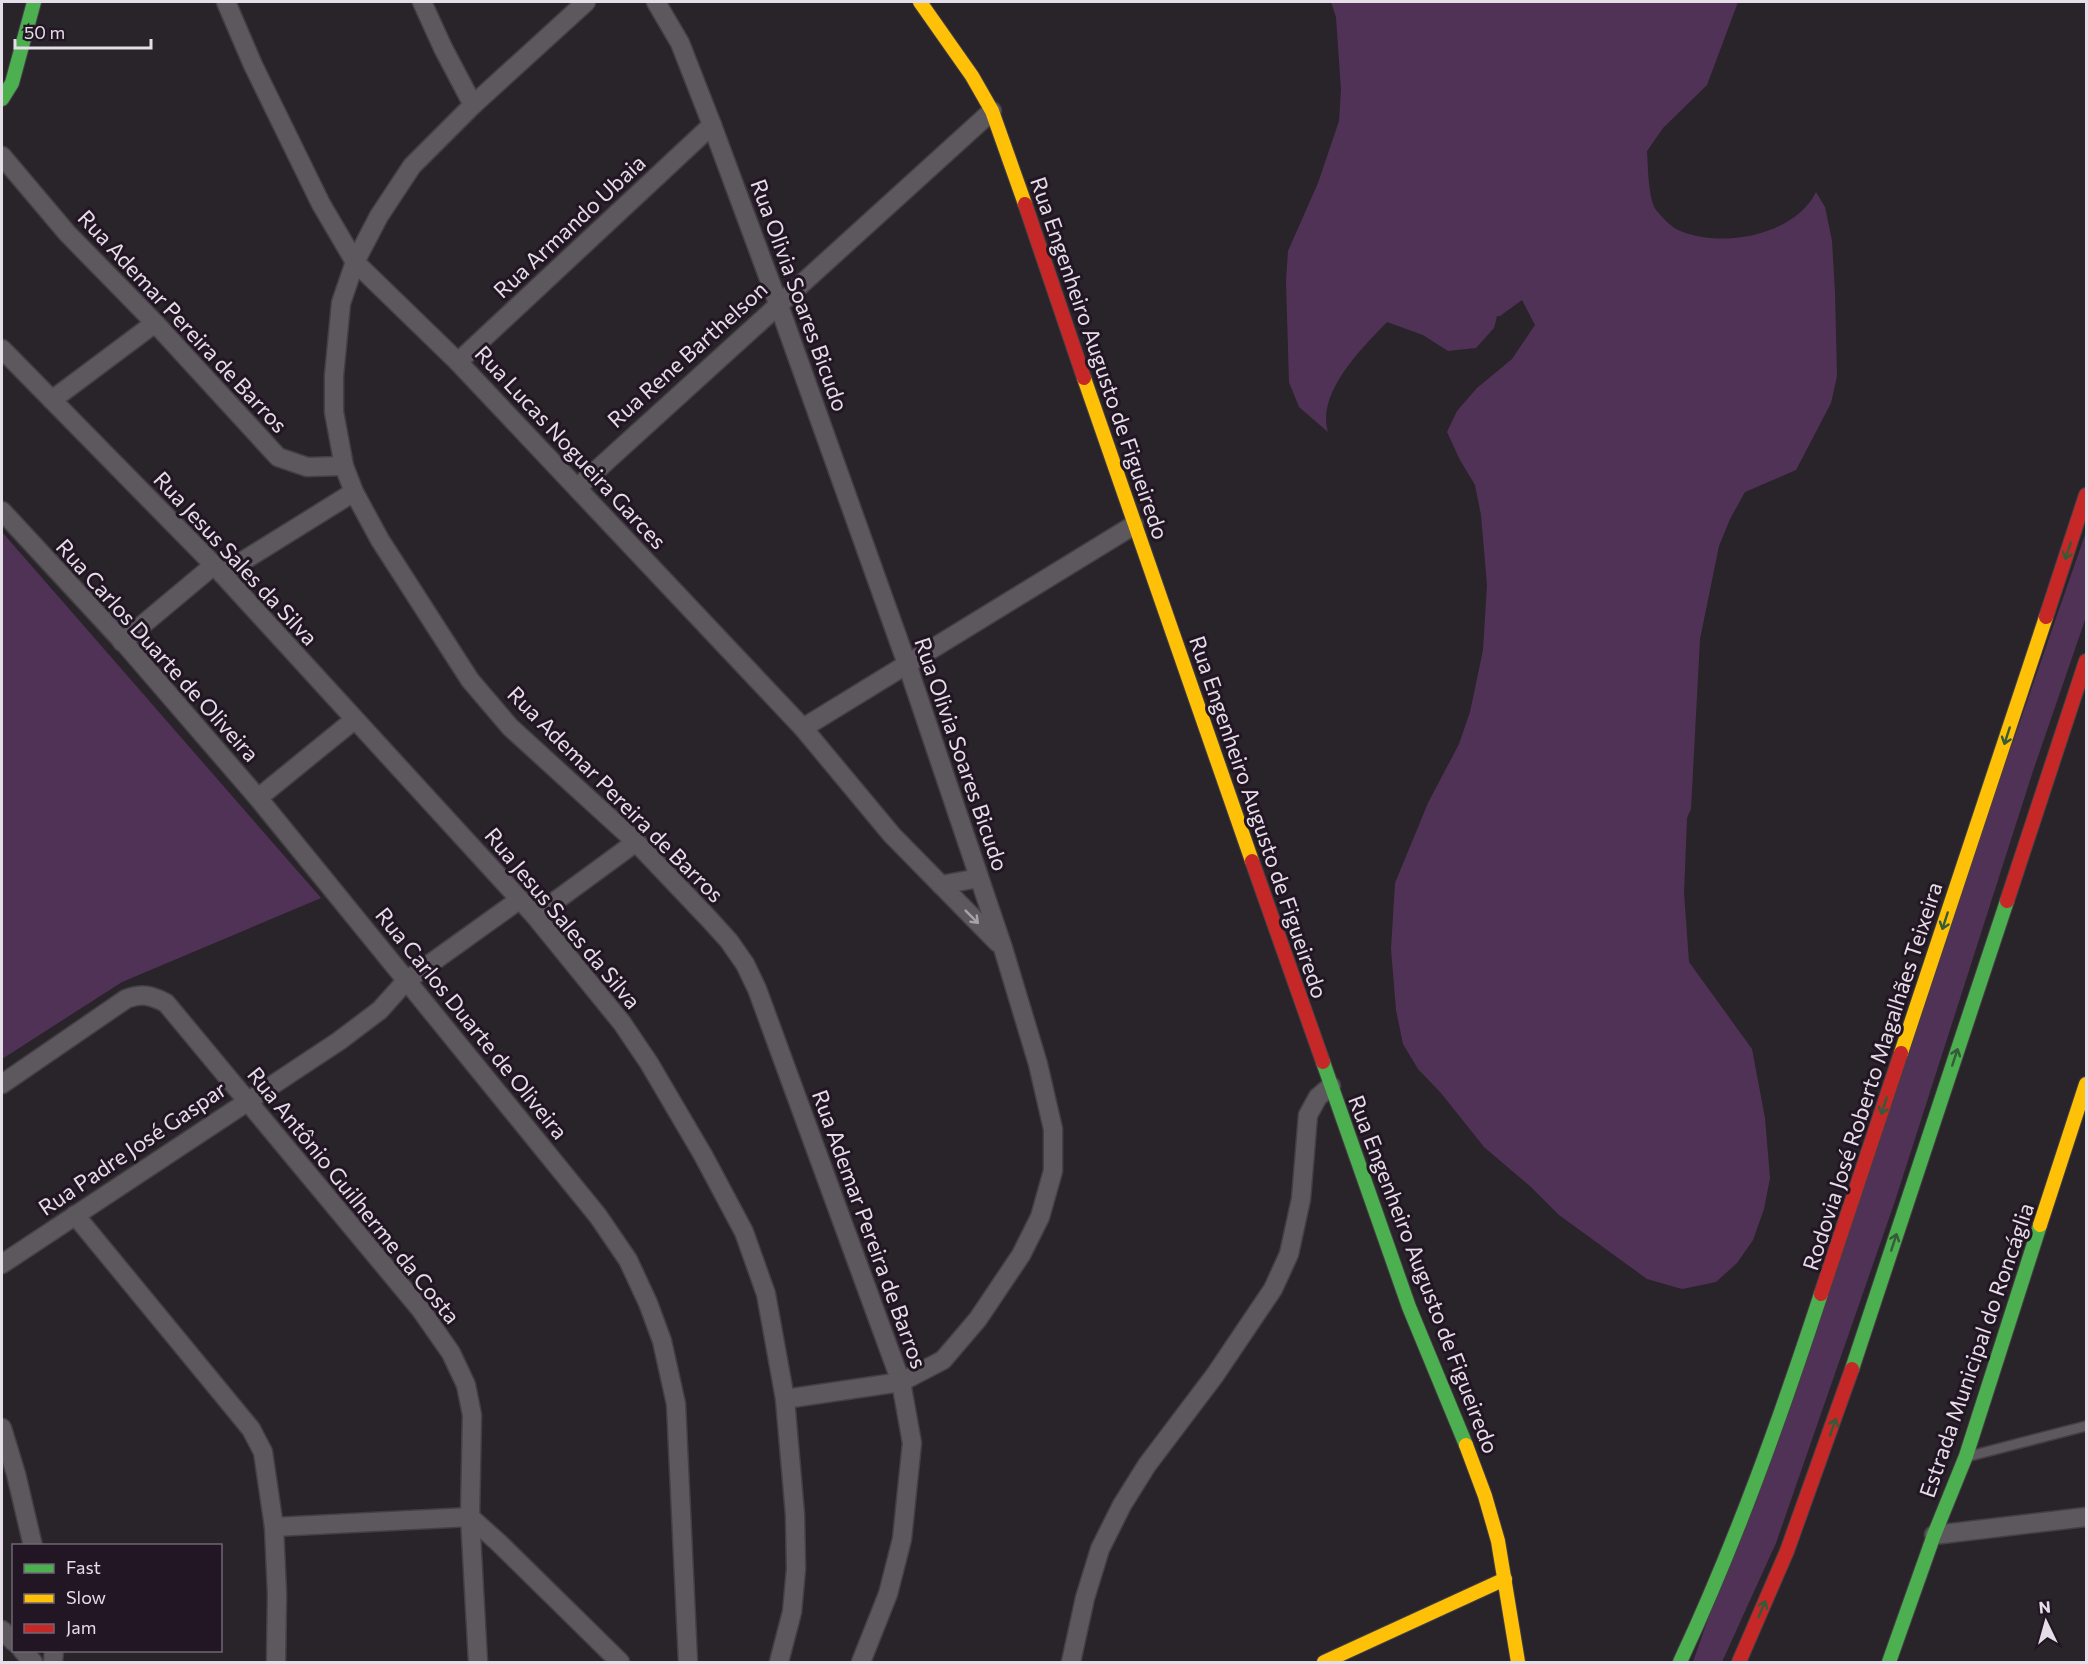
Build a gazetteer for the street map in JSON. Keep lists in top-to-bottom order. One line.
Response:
{"streets":{"main road":["Rua Engenheiro Augusto de Figueiredo","Rodovia José Roberto Magalhães Teixeira","Estrada Municipal do Roncáglia"],"street":["Rua Armando Ubaia","Rua Olivia Soares Bicudo","Rua Ademar Pereira de Barros","Rua Rene Barthelson","Rua Lucas Nogueira Garces","Rua Jesus Sales da Silva","Rua Carlos Duarte de Oliveira","Rua Padre José Gaspar","Rua Antônio Guilherme da Costa"]},"crossings":[["Rua Armando Ubaia","Rua Olivia Soares Bicudo"],["Rua Armando Ubaia","Rua Lucas Nogueira Garces"],["Rua Olivia Soares Bicudo","Rua Ademar Pereira de Barros"],["Rua Olivia Soares Bicudo","Rua Rene Barthelson"],["Rua Olivia Soares Bicudo","Rua Lucas Nogueira Garces"],["Rua Olivia Soares Bicudo","Rua Jesus Sales da Silva"],["Rua Rene Barthelson","Rua Engenheiro Augusto de Figueiredo"],["Rua Rene Barthelson","Rua Lucas Nogueira Garces"],["Rua Jesus Sales da Silva","Rua Padre José Gaspar"],["Rua Carlos Duarte de Oliveira","Rua Padre José Gaspar"],["Rua Padre José Gaspar","Rua Antônio Guilherme da Costa"]],"legend":["Fast","Slow","Jam"],"scale_bar":"50 m","north":"top"}
